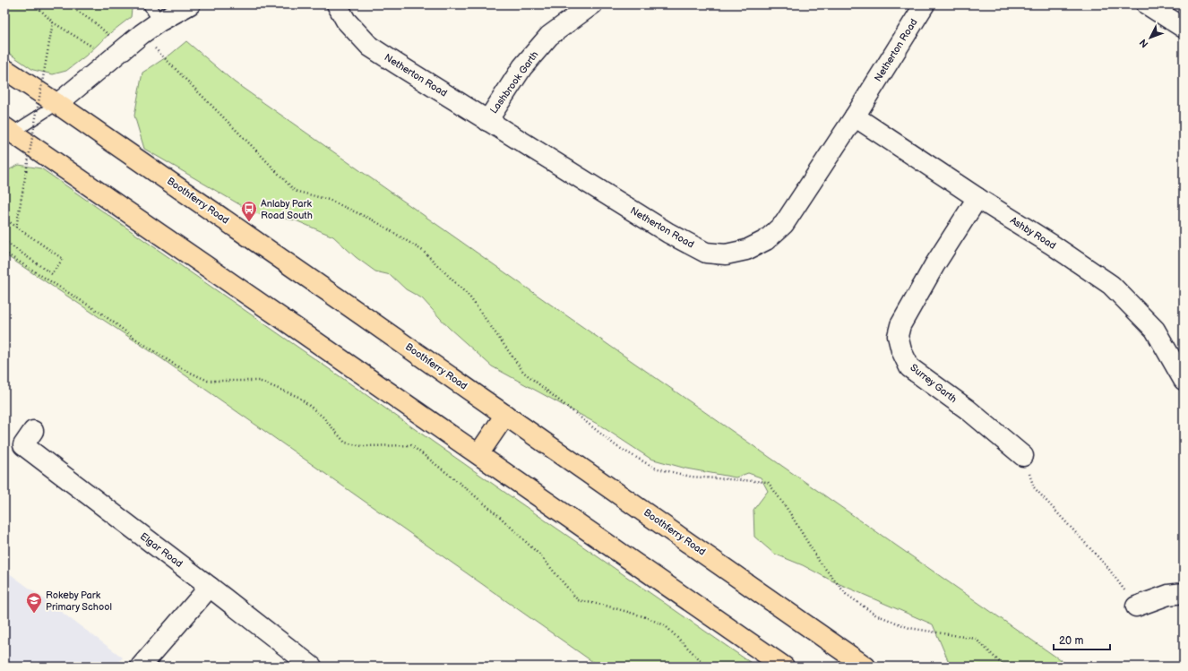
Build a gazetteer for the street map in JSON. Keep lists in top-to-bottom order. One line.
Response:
{"streets":{"main road":["Boothferry Road"],"street":["Netherton Road","Lashbrook Garth","Ashby Road","Surrey Garth","Elgar Road"]},"crossings":[["Netherton Road","Lashbrook Garth"],["Netherton Road","Ashby Road"],["Ashby Road","Surrey Garth"]],"places":{"bus stop":["Anlaby Park Road South"],"school or university":["Rokeby Park Primary School"]},"scale_bar":"20 m","north":"bottom left"}
